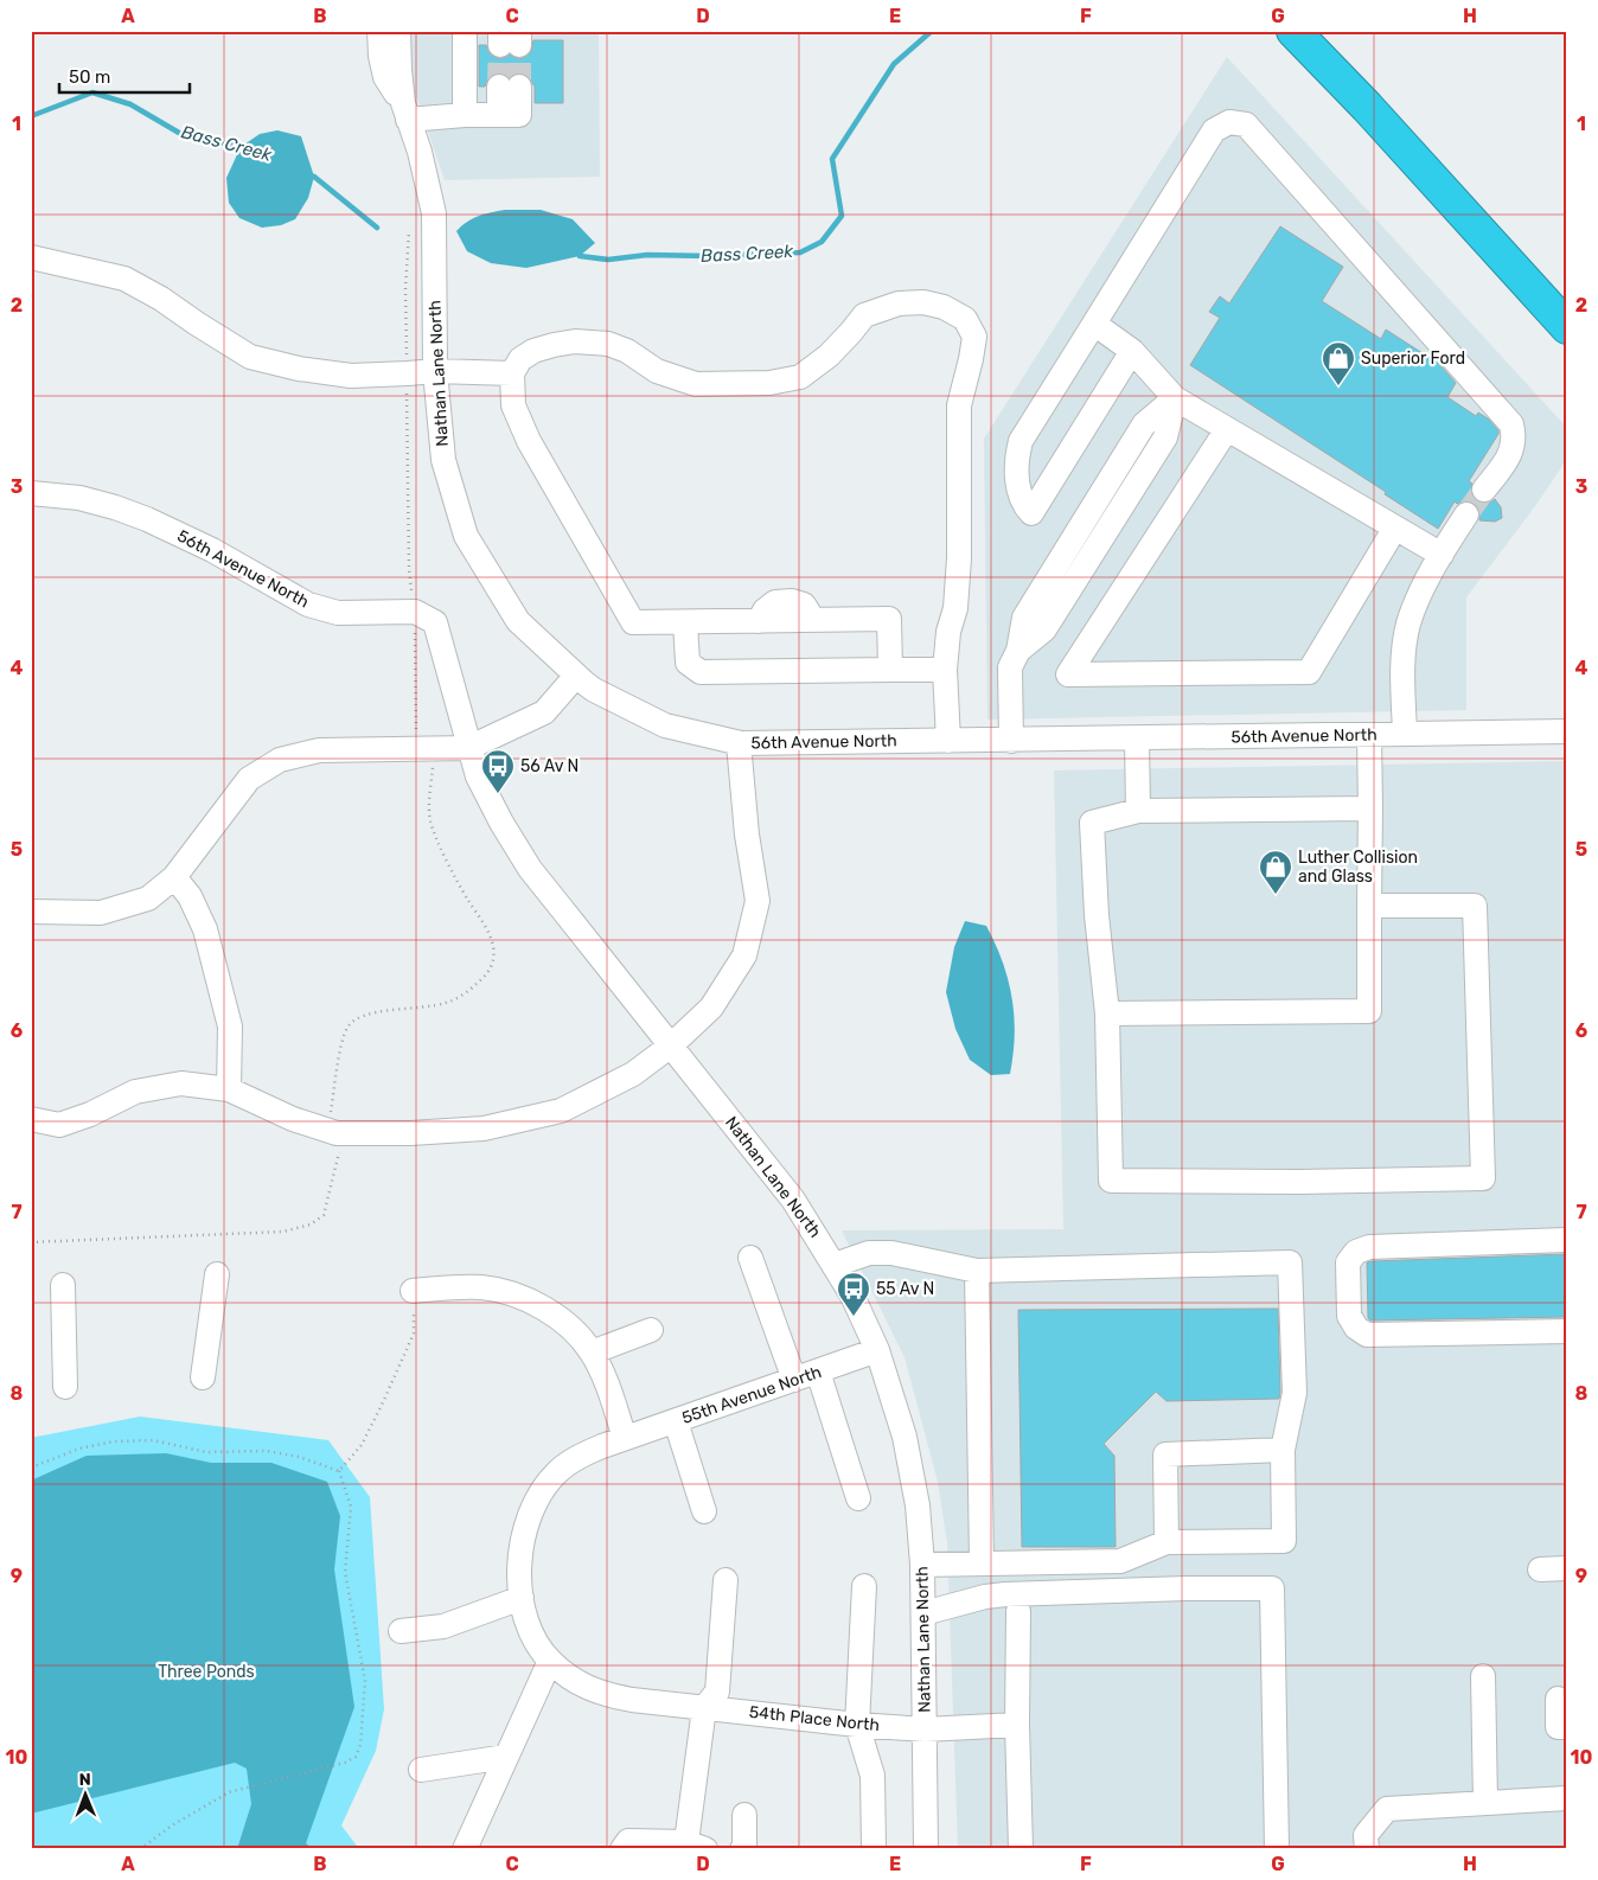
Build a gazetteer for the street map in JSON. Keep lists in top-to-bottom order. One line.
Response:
{"streets":{"street":["Nathan Lane North","56th Avenue North","55th Avenue North","54th Place North"]},"crossings":[["Nathan Lane North","56th Avenue North"],["Nathan Lane North","55th Avenue North"],["Nathan Lane North","54th Place North"],["55th Avenue North","54th Place North"]],"water":["Bass Creek"],"parks":["Three Ponds"],"places":{"shop":["Superior Ford","Luther Collision and Glass"],"bus stop":["56 Av N","55 Av N"]},"scale_bar":"50 m","north":"top","grid":{"columns":["A","B","C","D","E","F","G","H"],"rows":["1","2","3","4","5","6","7","8","9","10"]}}
